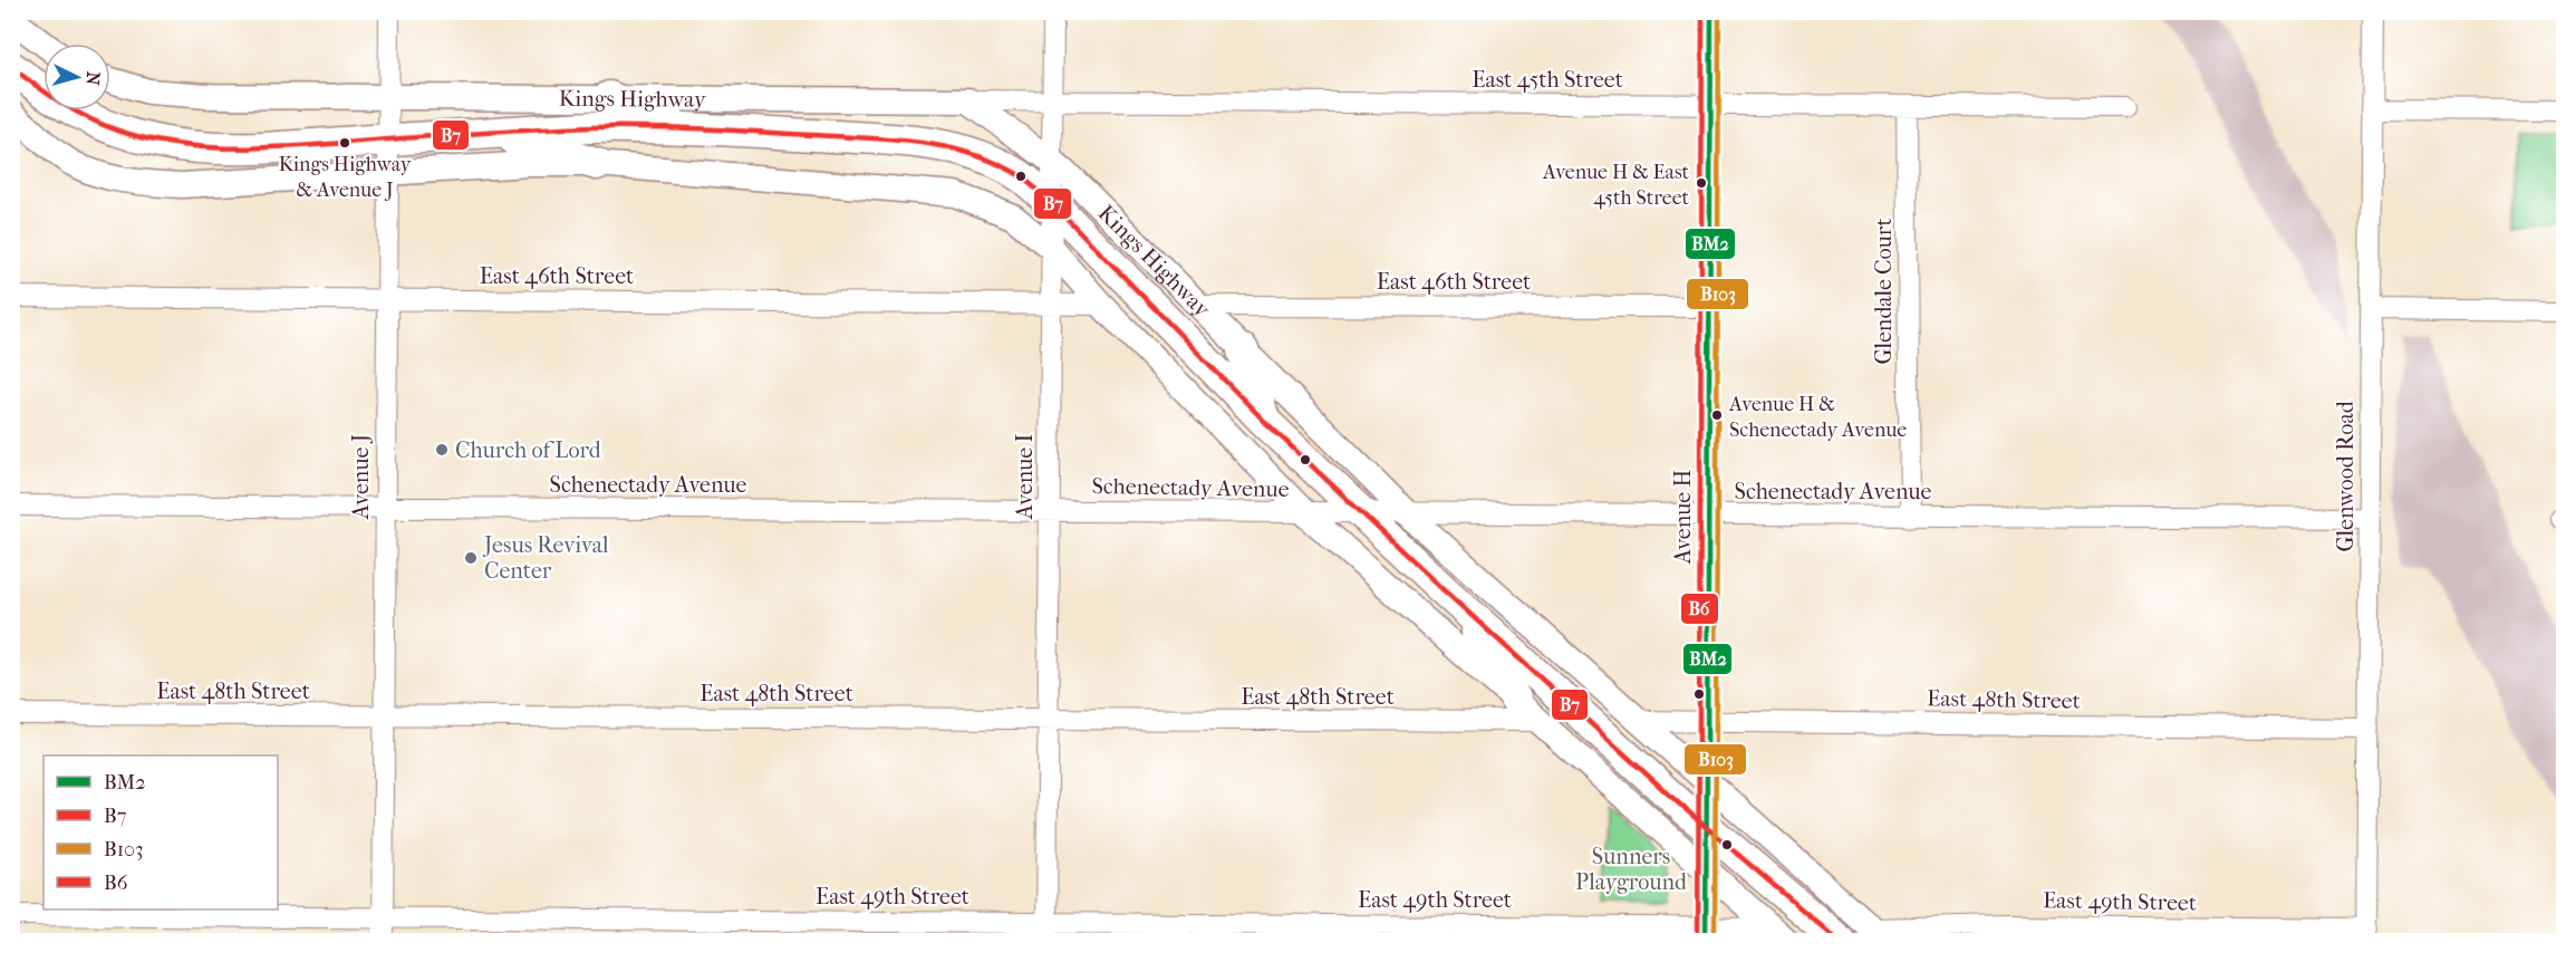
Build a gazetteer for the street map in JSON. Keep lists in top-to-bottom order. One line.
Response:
{"streets":{"main road":["Kings Highway"],"street":["East 45th Street","East 46th Street","Glendale Court","Avenue J","Avenue I","Glenwood Road","Schenectady Avenue","Avenue H","East 48th Street","East 49th Street"]},"crossings":[["East 45th Street","Kings Highway"],["East 45th Street","Glendale Court"],["East 45th Street","Avenue I"],["East 45th Street","Avenue H"],["Kings Highway","East 46th Street"],["Kings Highway","Avenue J"],["Kings Highway","Avenue I"],["Kings Highway","Schenectady Avenue"],["Kings Highway","Avenue H"],["Kings Highway","East 48th Street"],["Kings Highway","East 49th Street"],["East 46th Street","Avenue J"],["East 46th Street","Avenue I"],["East 46th Street","Avenue H"],["Glendale Court","Schenectady Avenue"],["Avenue J","Schenectady Avenue"],["Avenue J","East 48th Street"],["Avenue J","East 49th Street"],["Avenue I","Schenectady Avenue"],["Avenue I","East 48th Street"],["Avenue I","East 49th Street"],["Glenwood Road","Schenectady Avenue"],["Glenwood Road","East 48th Street"],["Glenwood Road","East 49th Street"],["Schenectady Avenue","Avenue H"],["Avenue H","East 48th Street"],["Avenue H","East 49th Street"]],"parks":["Sunners Playground"],"places":["Kings Highway & Avenue J","Avenue H & East 45th Street","Avenue H & Schenectady Avenue","Church of Lord","Jesus Revival Center"],"lines":["transit line BM2","transit line B103","transit line B6","transit line B7"],"legend":["BM2","B7","B103","B6"],"north":"right"}
